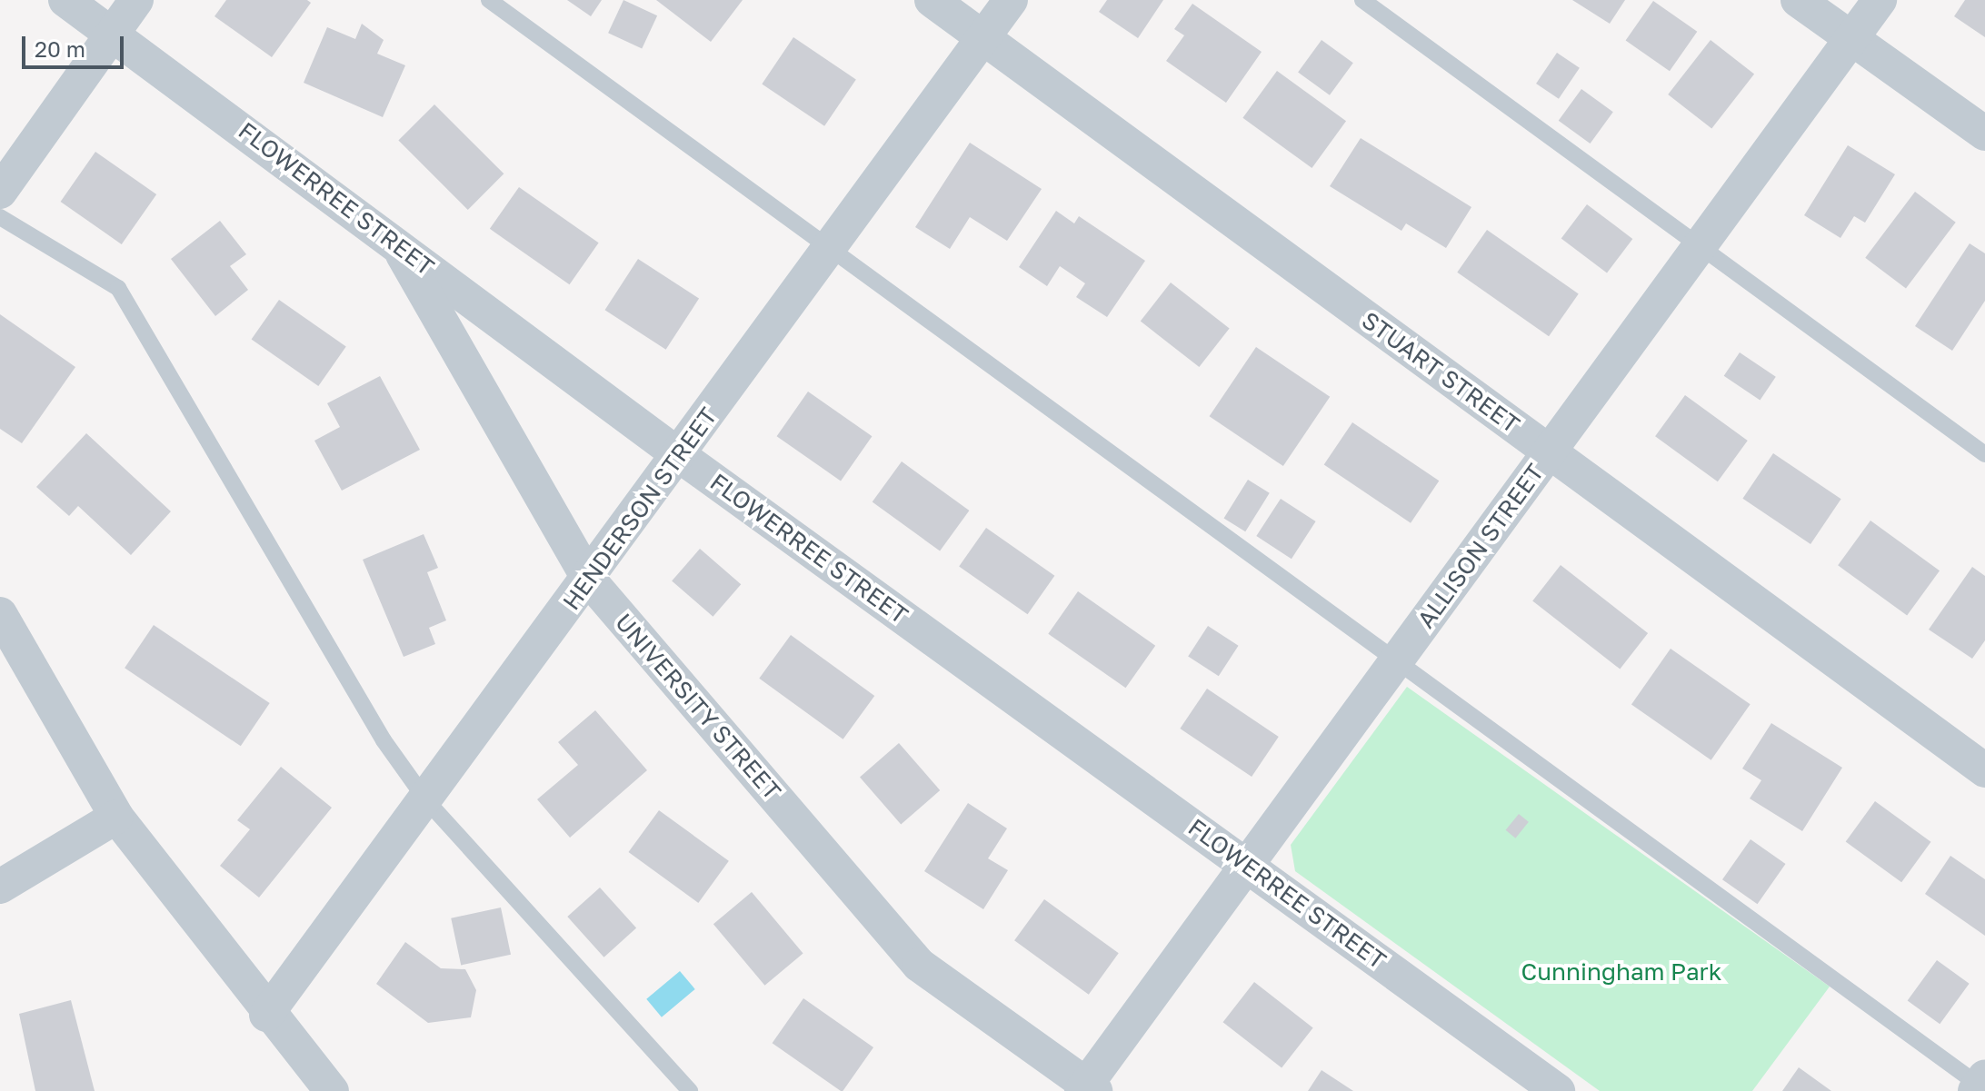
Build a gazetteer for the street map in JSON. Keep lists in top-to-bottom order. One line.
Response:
{"streets":{"street":["FLOWERREE STREET","STUART STREET","HENDERSON STREET","ALLISON STREET","UNIVERSITY STREET"]},"crossings":[["FLOWERREE STREET","HENDERSON STREET"],["FLOWERREE STREET","ALLISON STREET"],["FLOWERREE STREET","UNIVERSITY STREET"],["STUART STREET","HENDERSON STREET"],["STUART STREET","ALLISON STREET"],["HENDERSON STREET","UNIVERSITY STREET"],["ALLISON STREET","UNIVERSITY STREET"]],"parks":["Cunningham Park"],"scale_bar":"20 m"}
